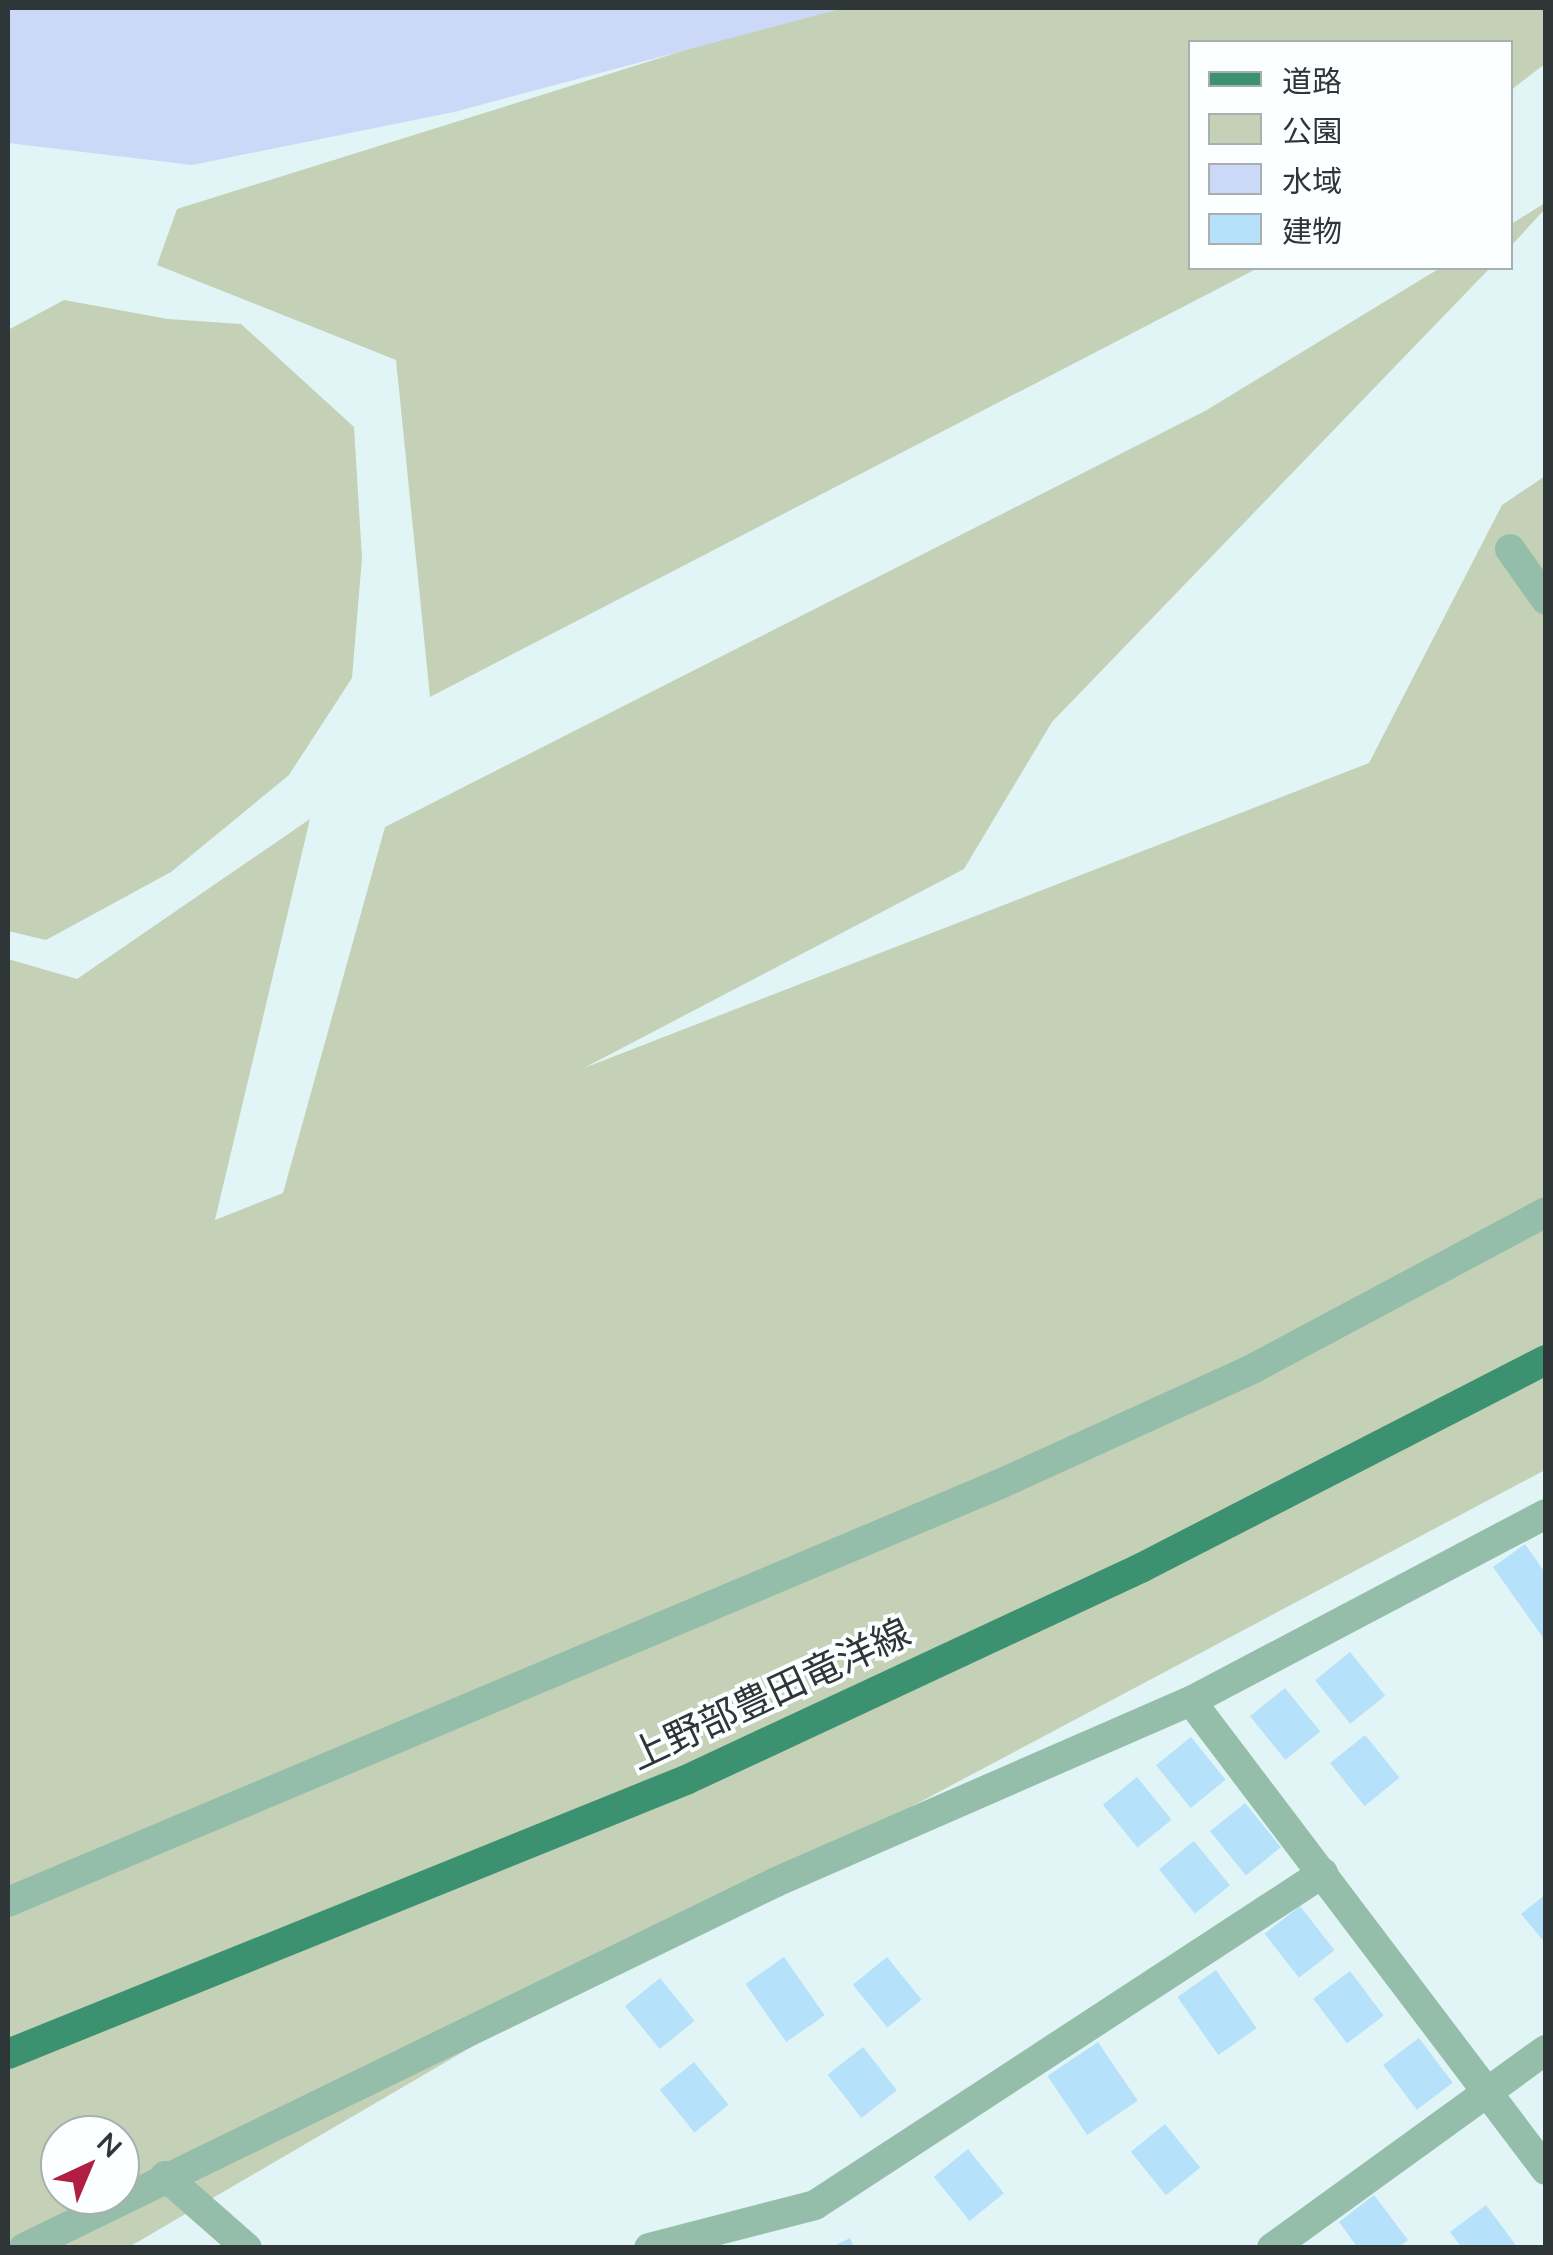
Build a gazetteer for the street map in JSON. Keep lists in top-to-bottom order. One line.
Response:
{"streets":{"main road":["上野部豊田竜洋線"]},"legend":["道路","公園","水域","建物"],"north":"top right"}
